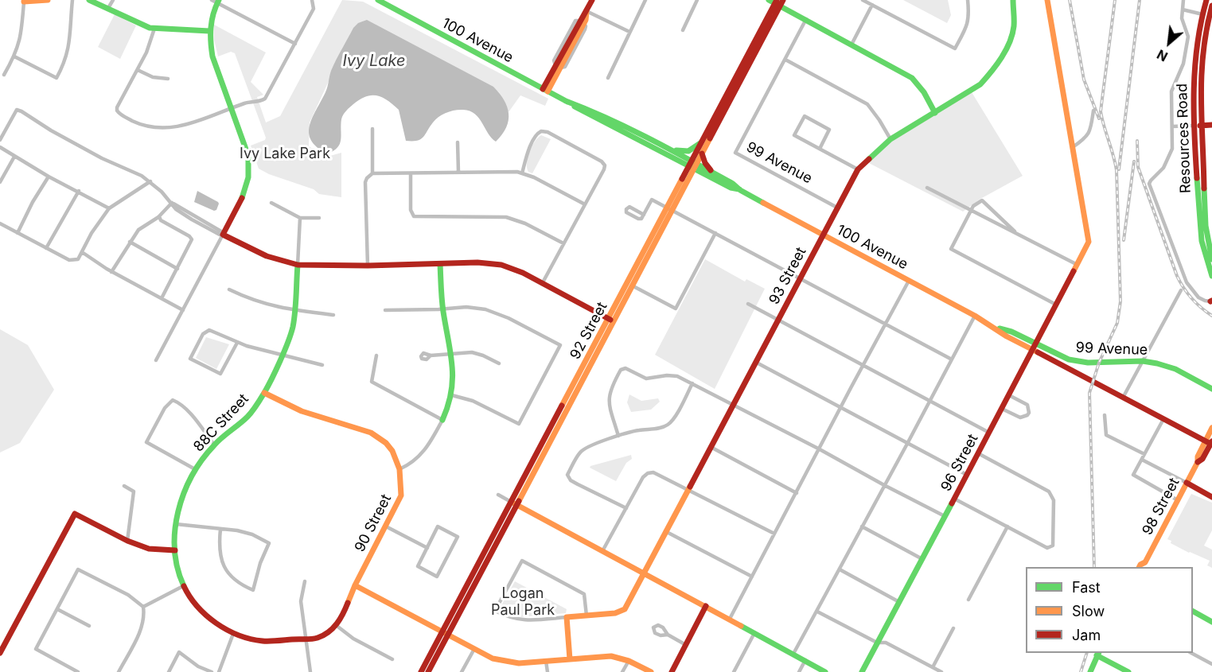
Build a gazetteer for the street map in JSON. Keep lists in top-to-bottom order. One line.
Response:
{"streets":{"street":["100 Avenue","Resources Road","99 Avenue","93 Street","92 Street","88C Street","96 Street","98 Street","90 Street"]},"crossings":[["100 Avenue","99 Avenue"],["100 Avenue","93 Street"],["100 Avenue","92 Street"],["100 Avenue","96 Street"],["100 Avenue","98 Street"],["99 Avenue","93 Street"],["99 Avenue","96 Street"],["88C Street","90 Street"]],"water":["Ivy Lake"],"parks":["Ivy Lake Park","Logan Paul Park"],"legend":["Fast","Slow","Jam"],"north":"bottom left"}
